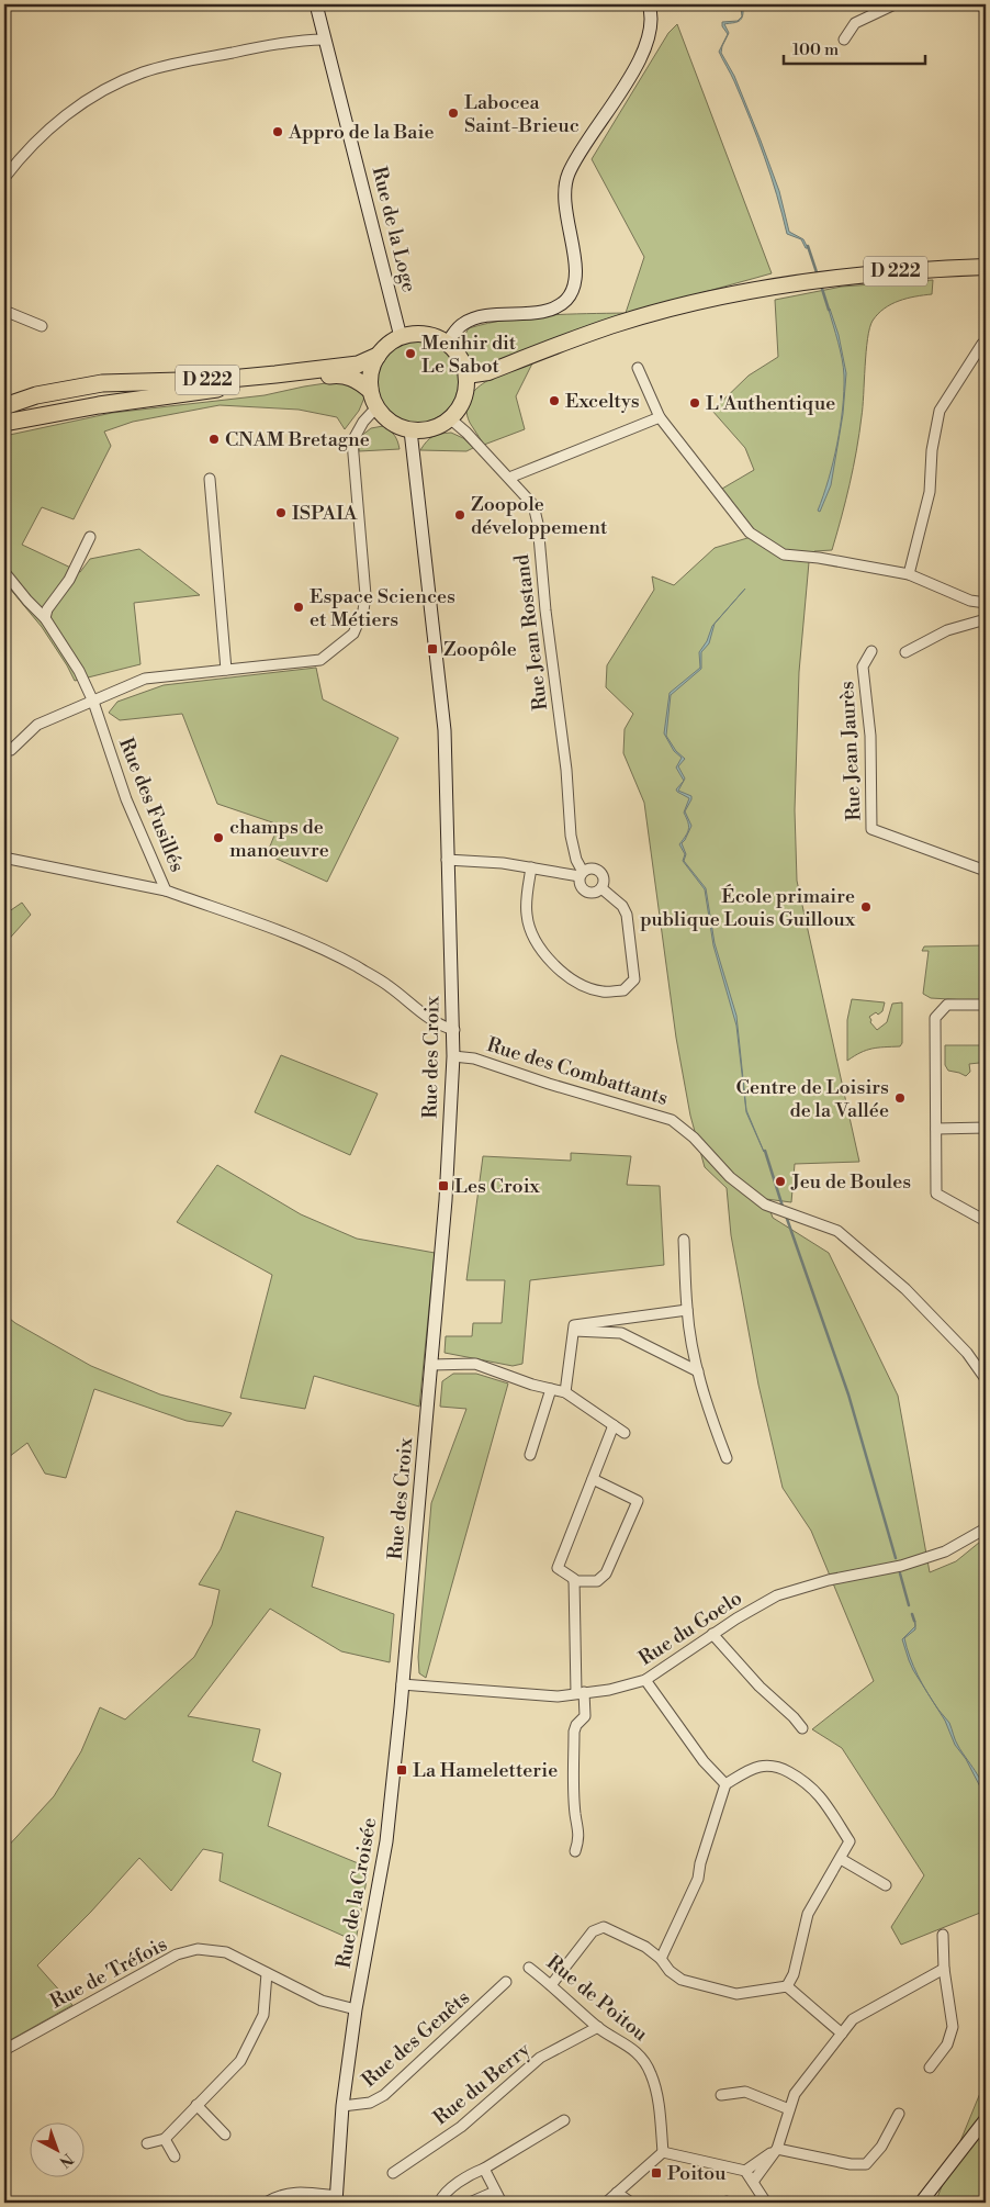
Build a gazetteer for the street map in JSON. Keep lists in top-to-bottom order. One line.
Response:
{"streets":{"highway":["D 222"],"main road":["Rue de la Loge","Rue des Croix","Rue de la Croisée"],"street":["Rue Jean Rostand","Rue Jean Jaurès","Rue des Fusillés","Rue des Combattants","Rue du Goelo","Rue de Tréfois","Rue de Poitou","Rue des Genêts","Rue du Berry"]},"crossings":[["Rue de la Loge","D 222"],["Rue de la Loge","Rue Jean Rostand"],["Rue de la Loge","Rue des Croix"],["D 222","Rue Jean Rostand"],["D 222","Rue des Croix"],["Rue Jean Rostand","Rue des Croix"],["Rue des Fusillés","Rue des Croix"],["Rue des Croix","Rue des Combattants"],["Rue des Croix","Rue du Goelo"],["Rue des Croix","Rue de la Croisée"],["Rue du Goelo","Rue de la Croisée"],["Rue de la Croisée","Rue de Tréfois"],["Rue de la Croisée","Rue des Genêts"],["Rue de Poitou","Rue du Berry"]],"places":{"other":["Labocea Saint-Brieuc","Appro de la Baie","Menhir dit Le Sabot","Exceltys","L'Authentique","CNAM Bretagne","ISPAIA","Zoopole développement","Espace Sciences et Métiers","champs de manoeuvre","École primaire publique Louis Guilloux","Centre de Loisirs de la Vallée","Jeu de Boules"],"transit":["Zoopôle","Les Croix","La Hameletterie","Poitou"]},"scale_bar":"100 m","north":"bottom right"}
